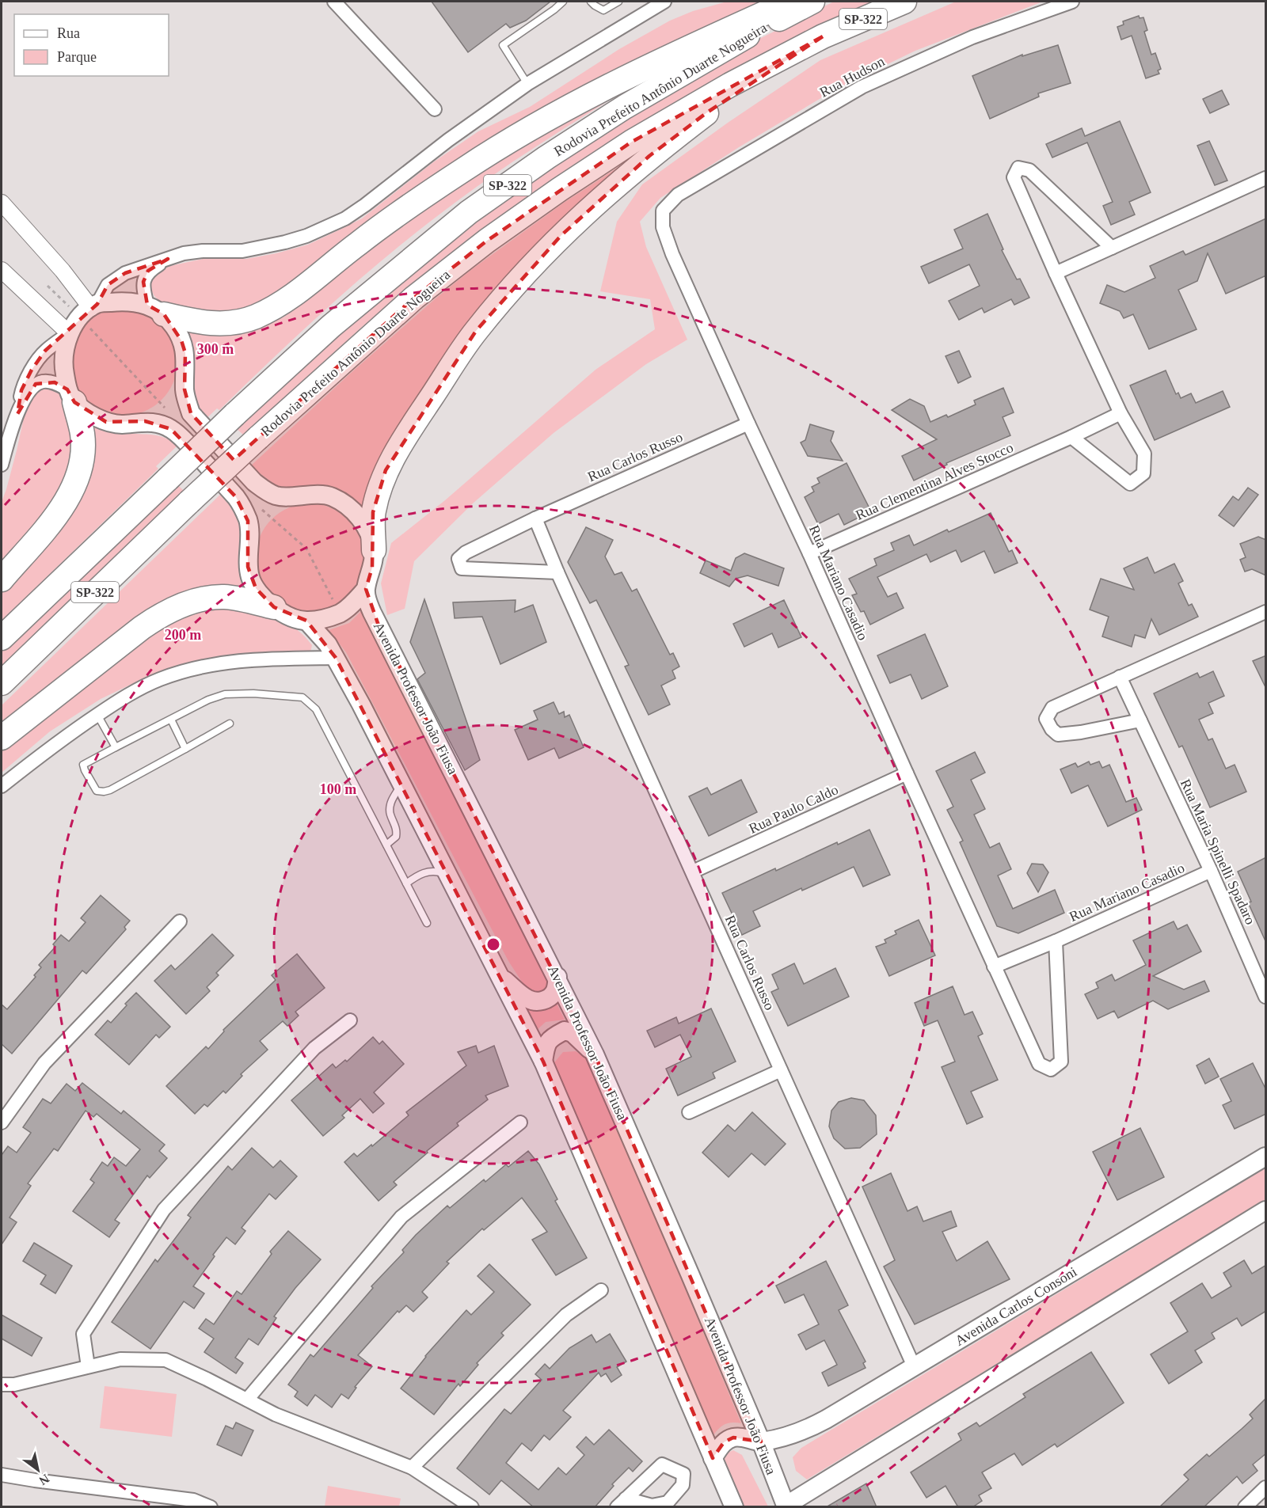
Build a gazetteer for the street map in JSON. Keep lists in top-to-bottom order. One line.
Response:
{"streets":{"highway":["SP-322","Rodovia Prefeito Antônio Duarte Nogueira"],"main road":["Avenida Professor João Fiusa","Avenida Carlos Consoni"],"street":["Rua Hudson","Rua Carlos Russo","Rua Clementina Alves Stocco","Rua Mariano Casadio","Rua Paulo Caldo","Rua Maria Spinelli Spadaro"]},"crossings":[["Rua Hudson","Rua Mariano Casadio"],["Rua Carlos Russo","Rua Mariano Casadio"],["Rua Carlos Russo","Rua Paulo Caldo"],["Rua Carlos Russo","Avenida Carlos Consoni"],["Rua Clementina Alves Stocco","Rua Mariano Casadio"],["Rua Mariano Casadio","Rua Paulo Caldo"],["Rua Mariano Casadio","Rua Maria Spinelli Spadaro"],["Avenida Professor João Fiusa","Avenida Carlos Consoni"]],"legend":["Rua","Parque"],"north":"bottom right","rings":["300 m","200 m","100 m"]}
